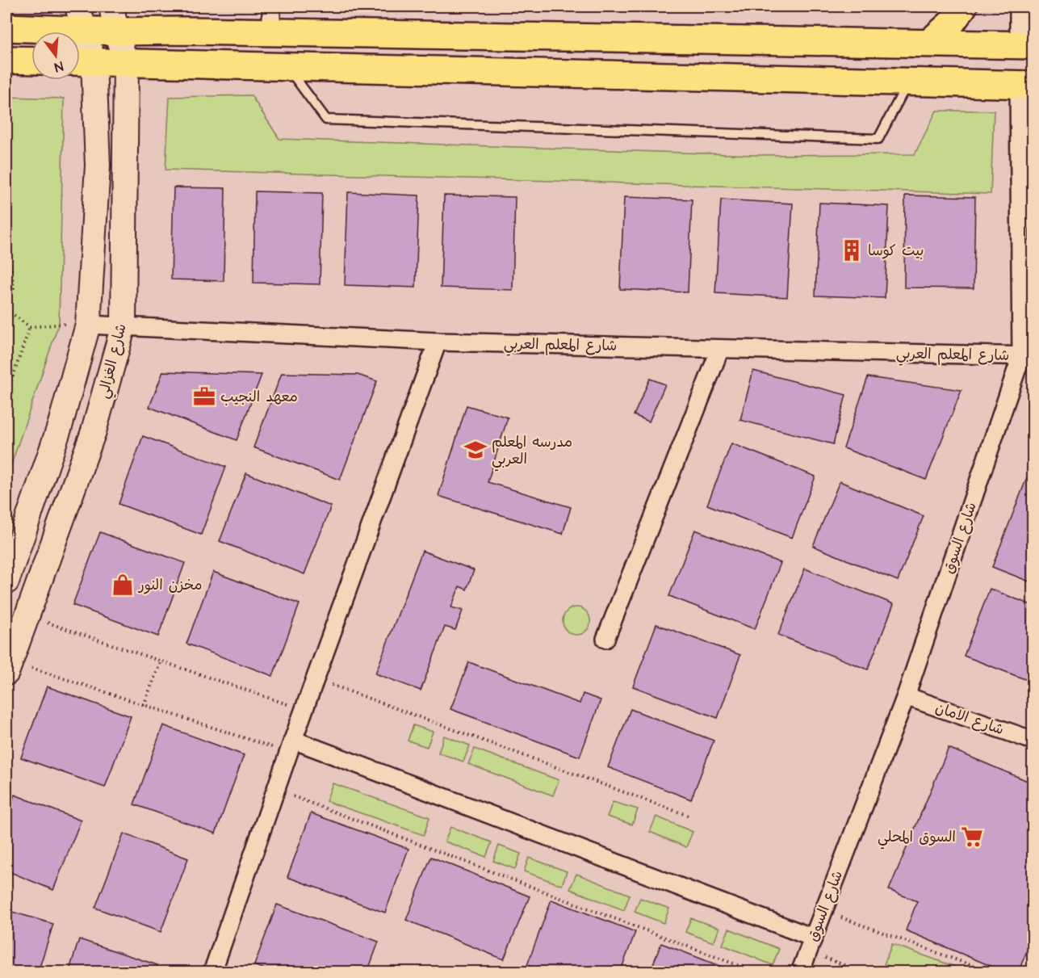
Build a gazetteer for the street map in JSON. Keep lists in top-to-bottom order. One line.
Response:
{"streets":{"main road":["شارع الغزالي"],"street":["شارع المعلم العربي","شارع السوق","شارع الامان"]},"crossings":[["شارع المعلم العربي","شارع الغزالي"],["شارع المعلم العربي","شارع السوق"],["شارع السوق","شارع الامان"]],"places":{"building":["بيت كوسا"],"office":["معهد النجيب"],"school or university":["مدرسه المعلم العربي"],"shop":["مخزن النور"],"supermarket":["السوق المحلي"]},"north":"bottom"}
